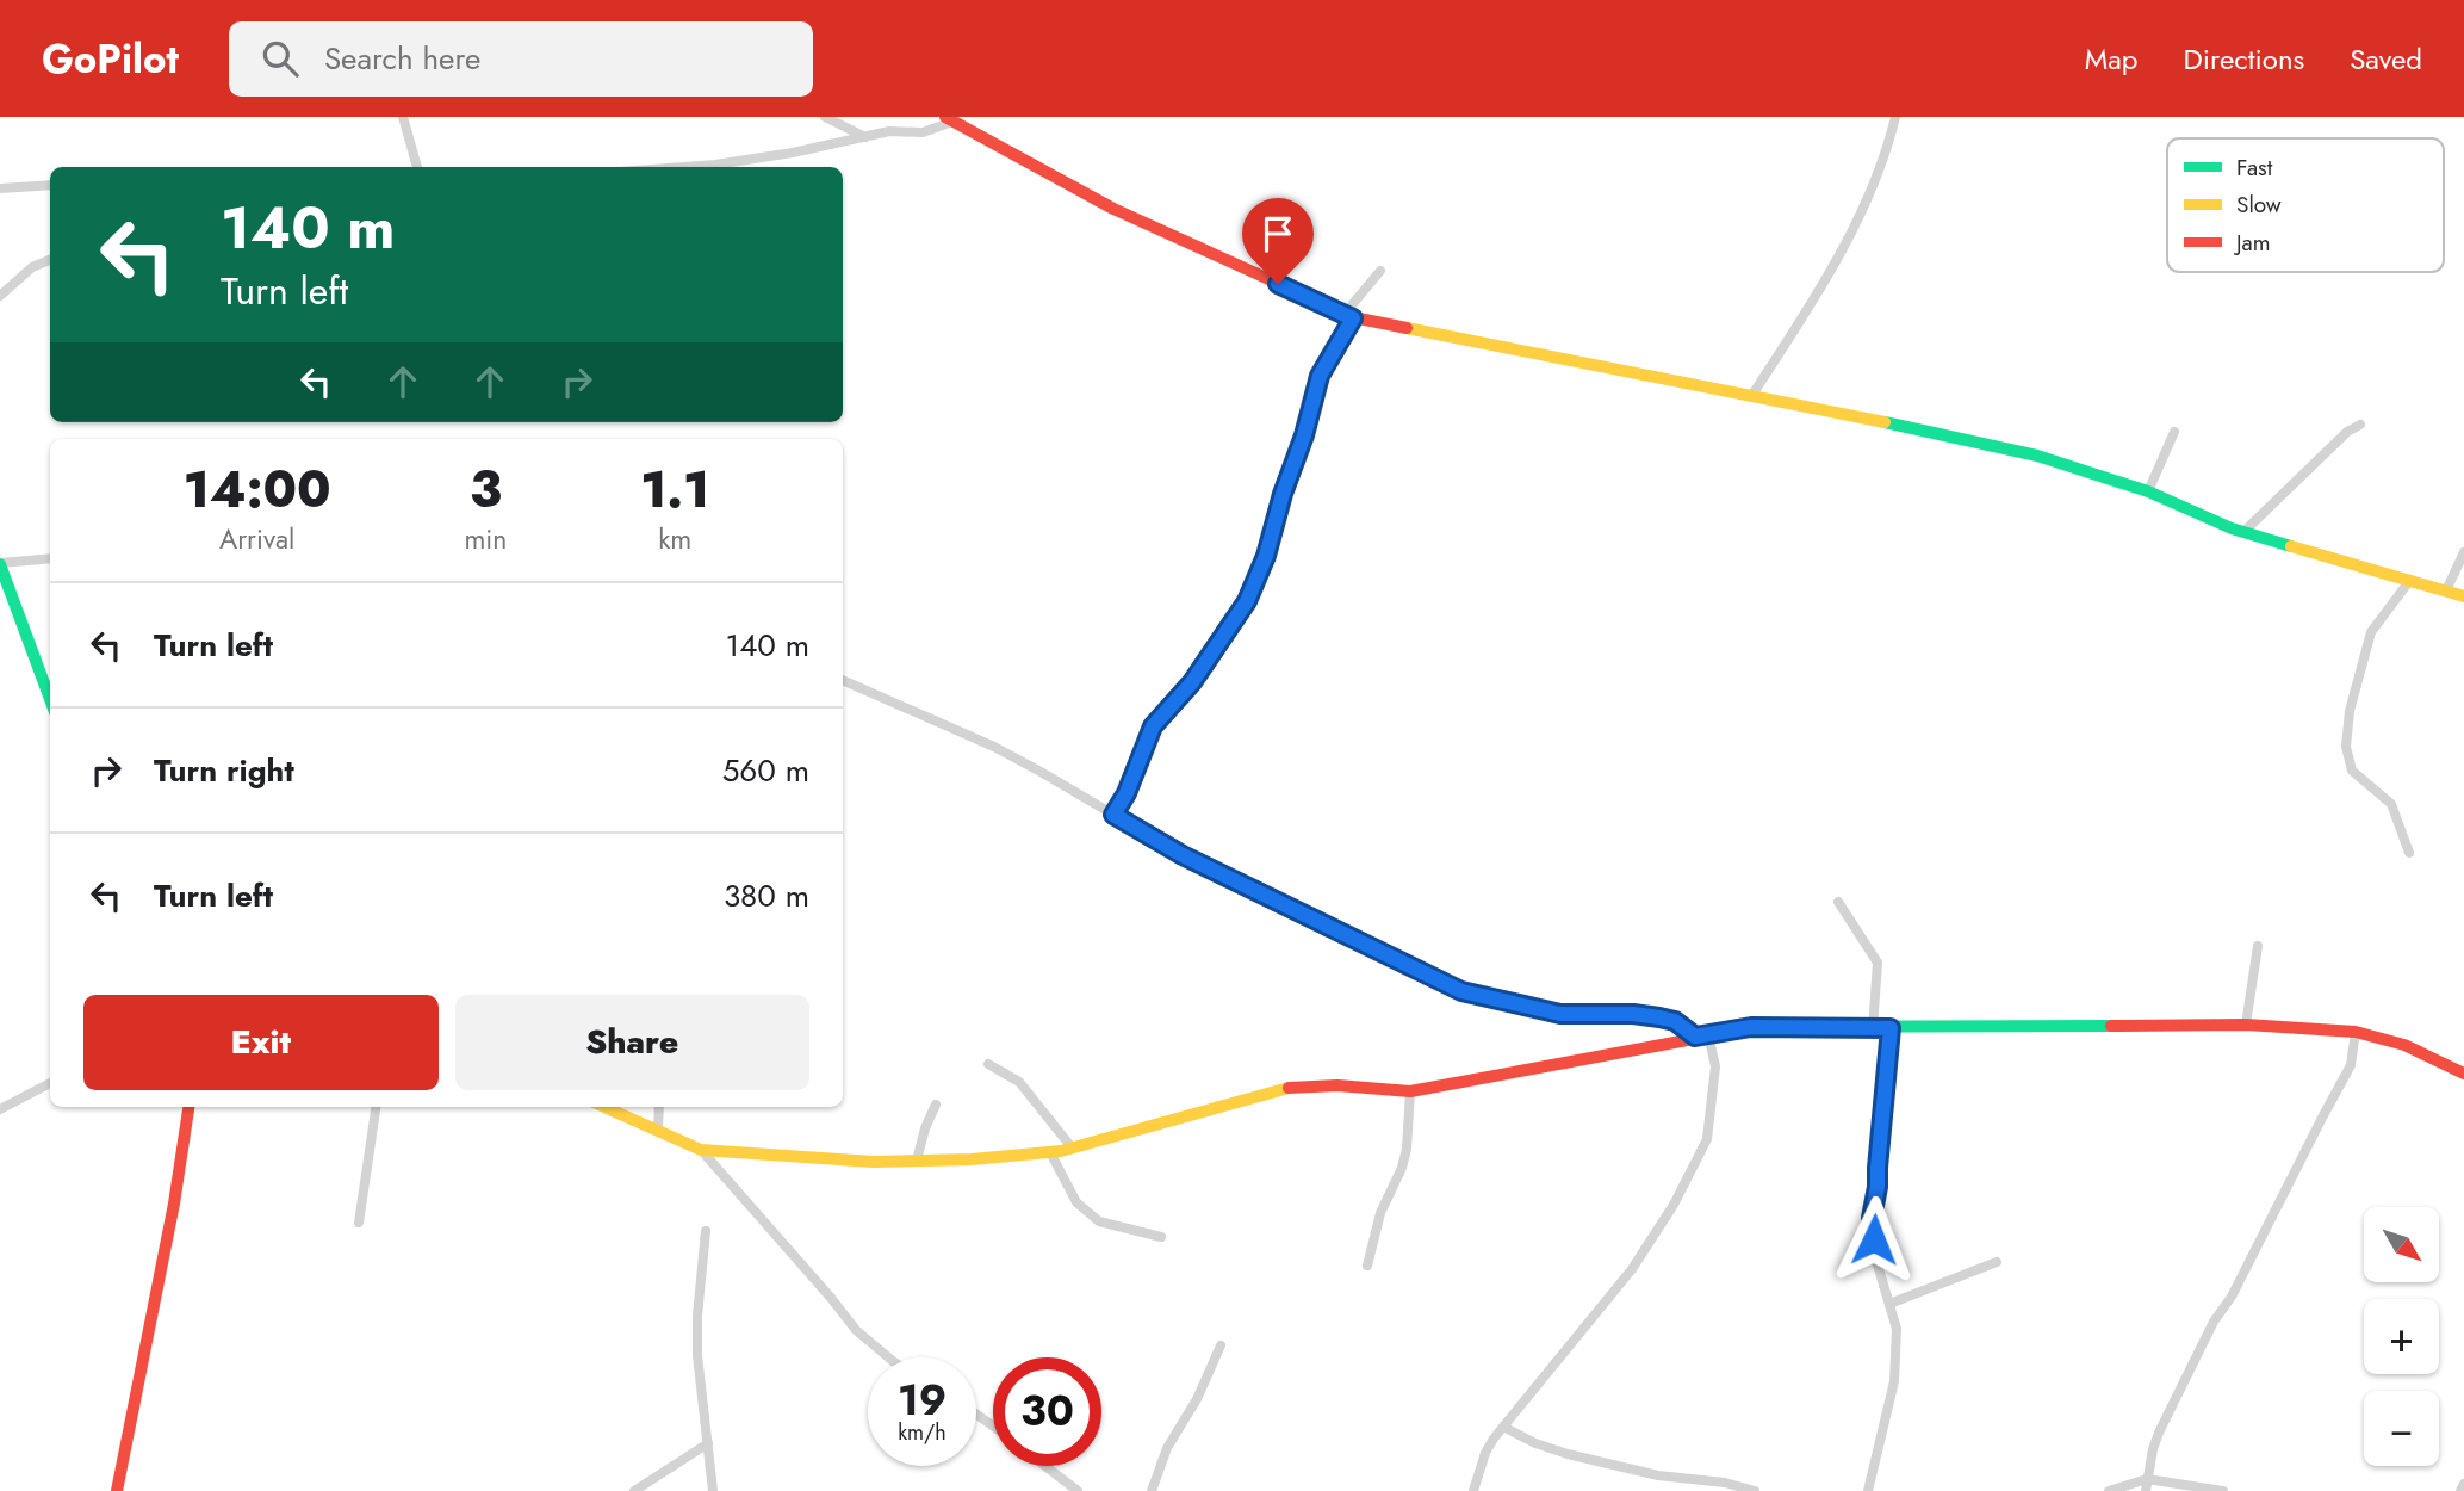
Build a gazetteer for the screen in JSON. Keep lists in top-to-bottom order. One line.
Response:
{"legend":["Fast","Slow","Jam"],"north":"bottom right","page":{"header":"GoPilot","search":"Search here","nav":["Map","Directions","Saved"],"turn":["140 m","Turn left"],"eta":["14:00","Arrival","3","min","1.1","km"],"list":[{"name":"Turn left","value":"140 m"},{"name":"Turn right","value":"560 m"},{"name":"Turn left","value":"380 m"}],"buttons":["Exit","Share"],"map_buttons":["+","−"],"speed":"19 km/h","limit":"30"}}
